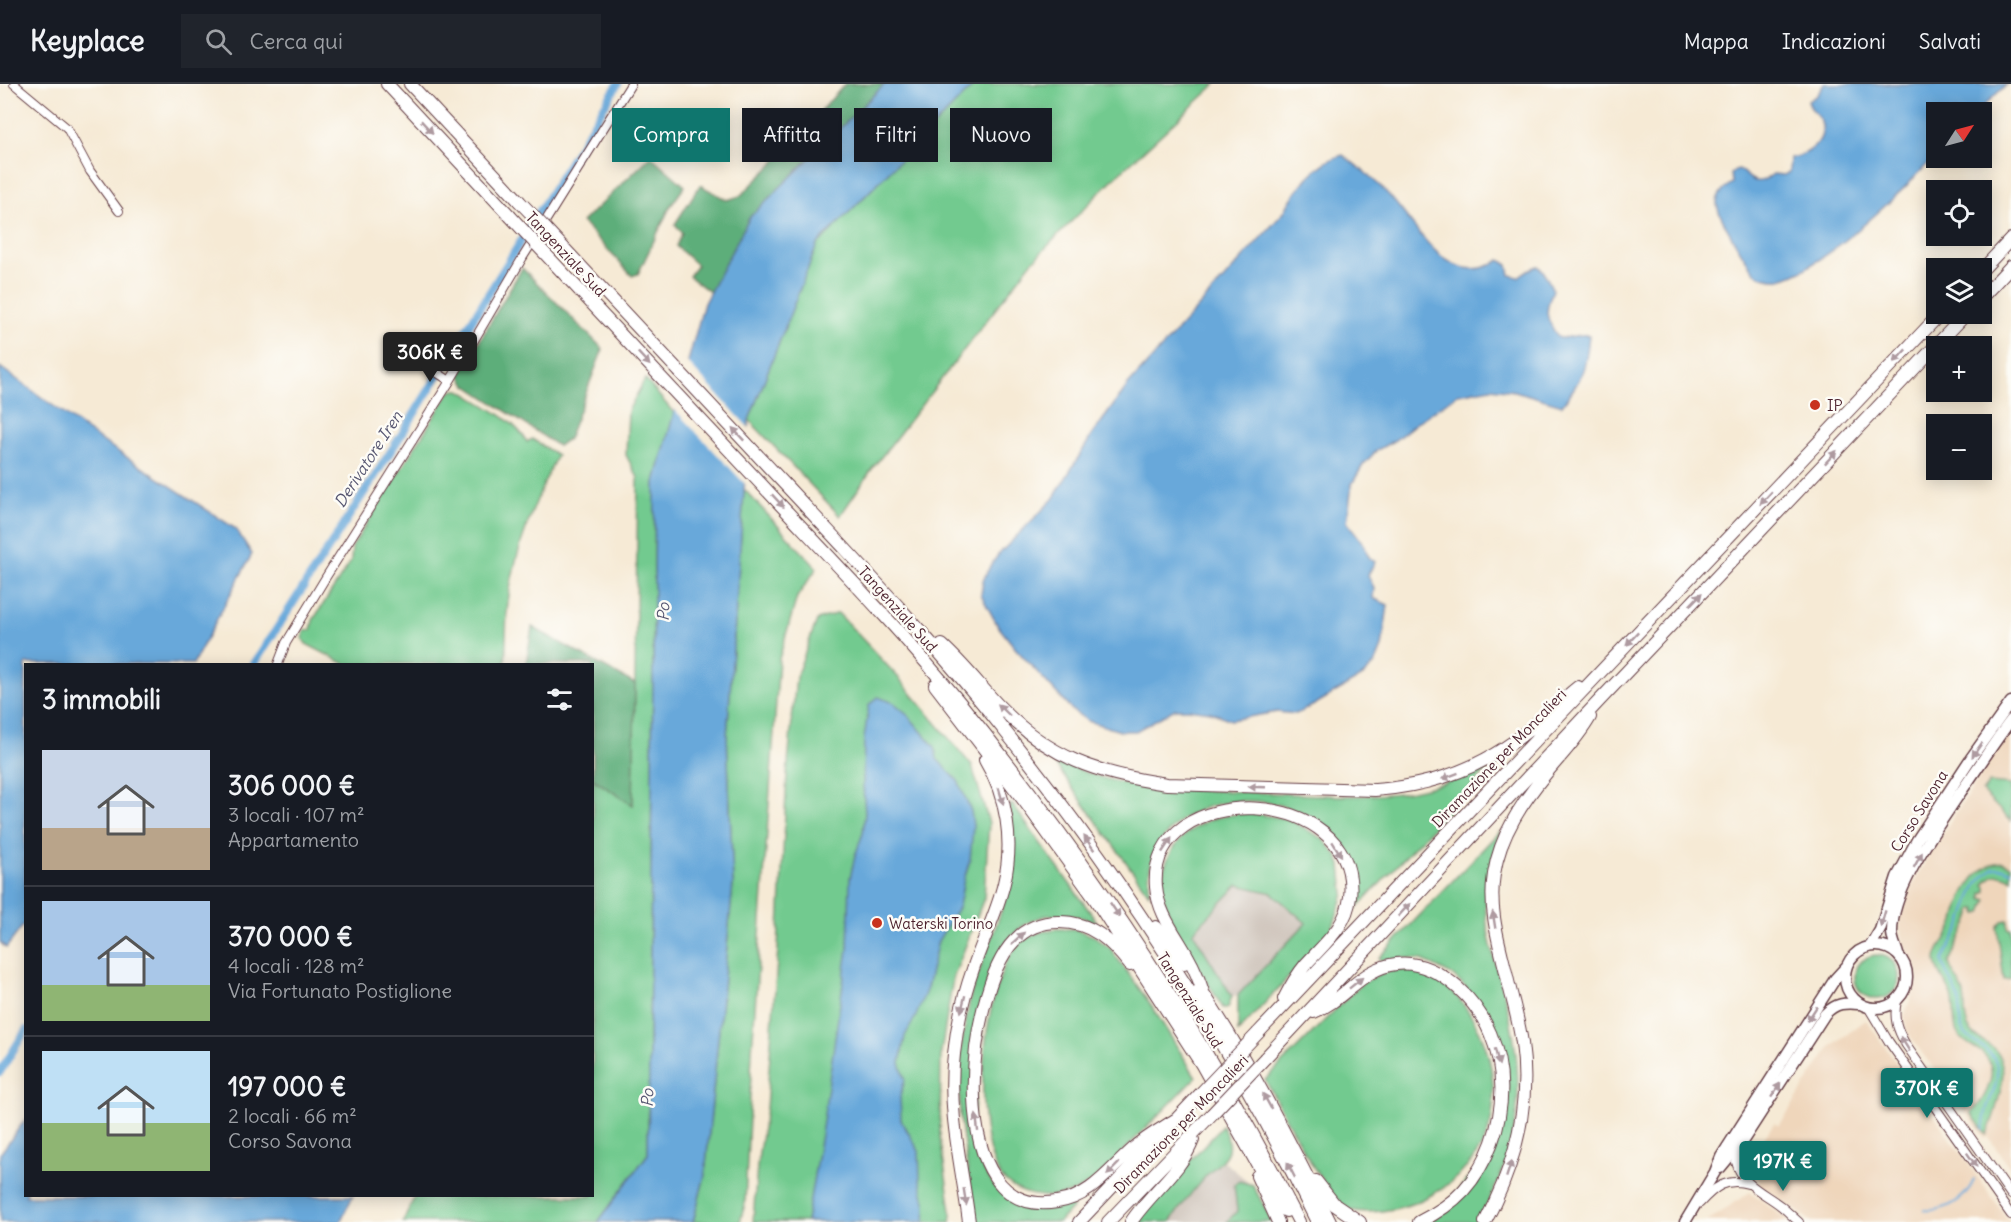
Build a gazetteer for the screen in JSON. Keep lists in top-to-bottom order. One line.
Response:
{"streets":{"highway":["Tangenziale Sud","Diramazione per Moncalieri"],"main road":["Corso Savona"]},"water":["Derivatore Iren","Po"],"places":["IP","Waterski Torino"],"north":"top right","page":{"header":"Keyplace","search":"Cerca qui","nav":["Mappa","Indicazioni","Salvati"],"map_buttons":["+","−"],"chip":["Compra","Affitta","Filtri","Nuovo"],"price":["306K €","370K €","197K €"],"heading":"3 immobili","list":[{"name":"306 000 €","note":"3 locali · 107 m² · Appartamento"},{"name":"370 000 €","note":"4 locali · 128 m² · Via Fortunato Postiglione"},{"name":"197 000 €","note":"2 locali · 66 m² · Corso Savona"}]}}
